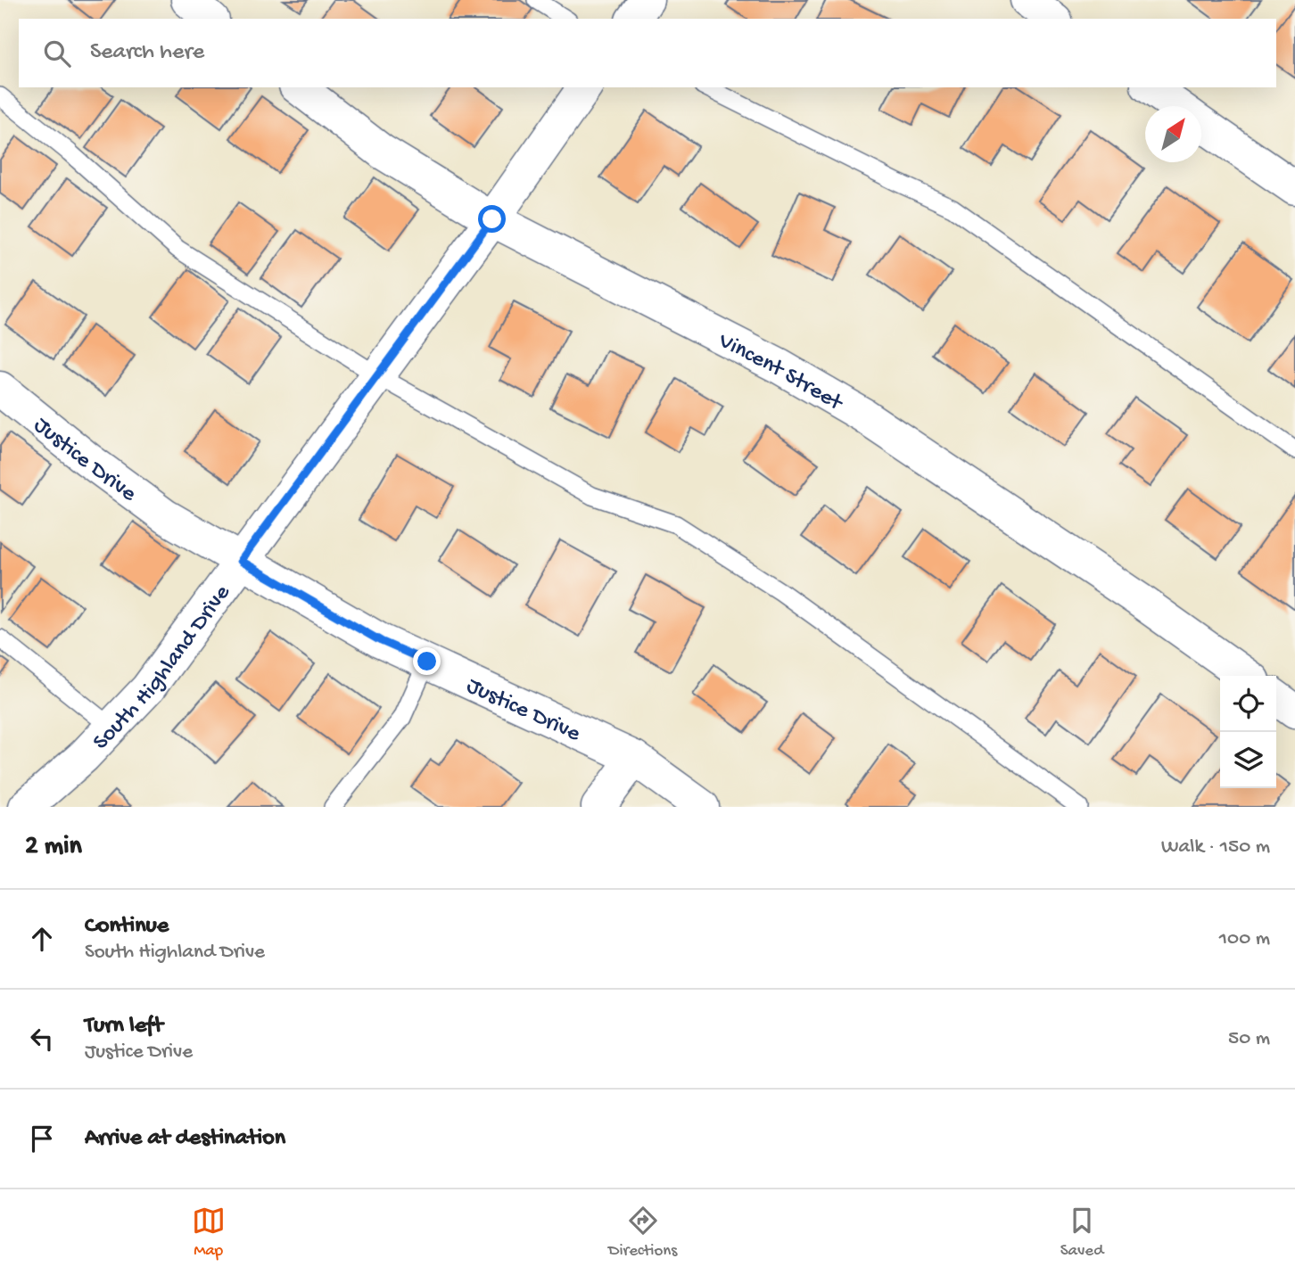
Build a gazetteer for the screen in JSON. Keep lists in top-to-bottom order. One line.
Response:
{"streets":{"street":["Vincent Street","Justice Drive","South Highland Drive"]},"crossings":[["Vincent Street","South Highland Drive"],["Justice Drive","South Highland Drive"]],"north":"top right","page":{"search":"Search here","heading":["2 min","Walk · 150 m"],"list":[["Continue","South Highland Drive","100 m"],["Turn left","Justice Drive","50 m"],"Arrive at destination"],"nav":["Map","Directions","Saved"]}}
